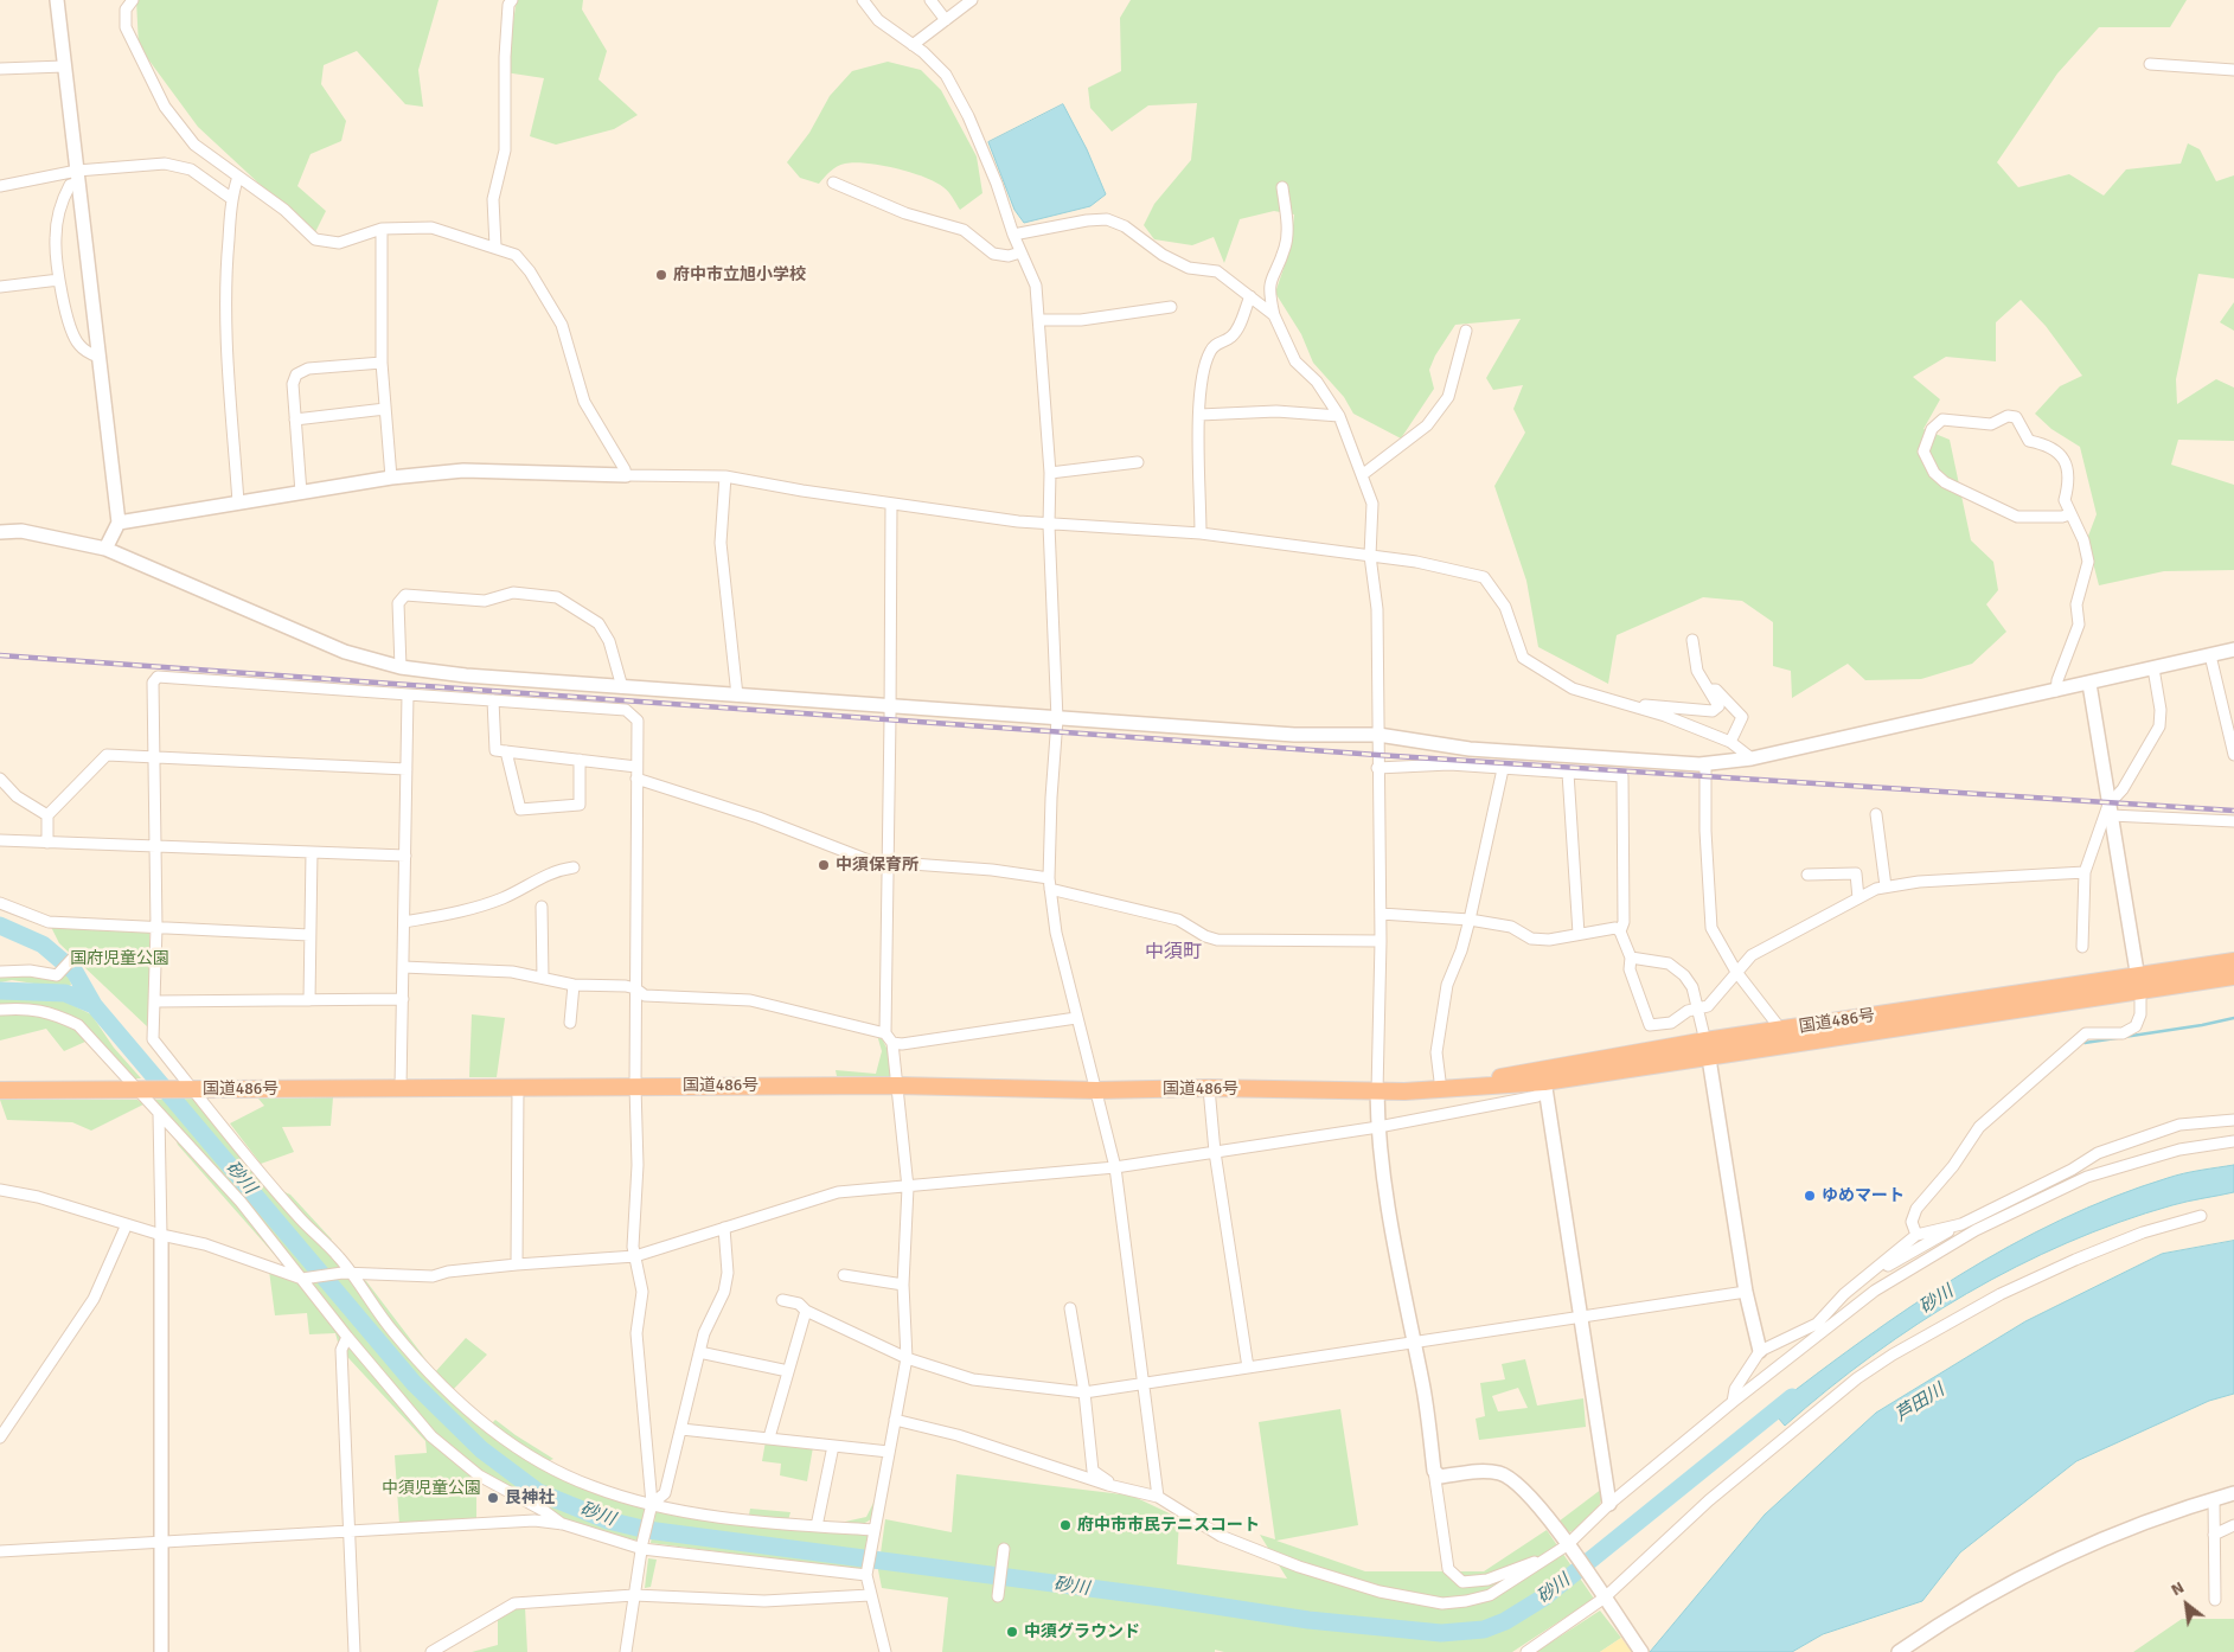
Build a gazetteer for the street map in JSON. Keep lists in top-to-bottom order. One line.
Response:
{"streets":{"highway":["国道486号"]},"districts":["中須町"],"water":["砂川","芦田川"],"parks":["国府児童公園","中須児童公園"],"places":["府中市立旭小学校","中須保育所","ゆめマート","艮神社","府中市市民テニスコート","中須グラウンド"],"north":"top left"}
